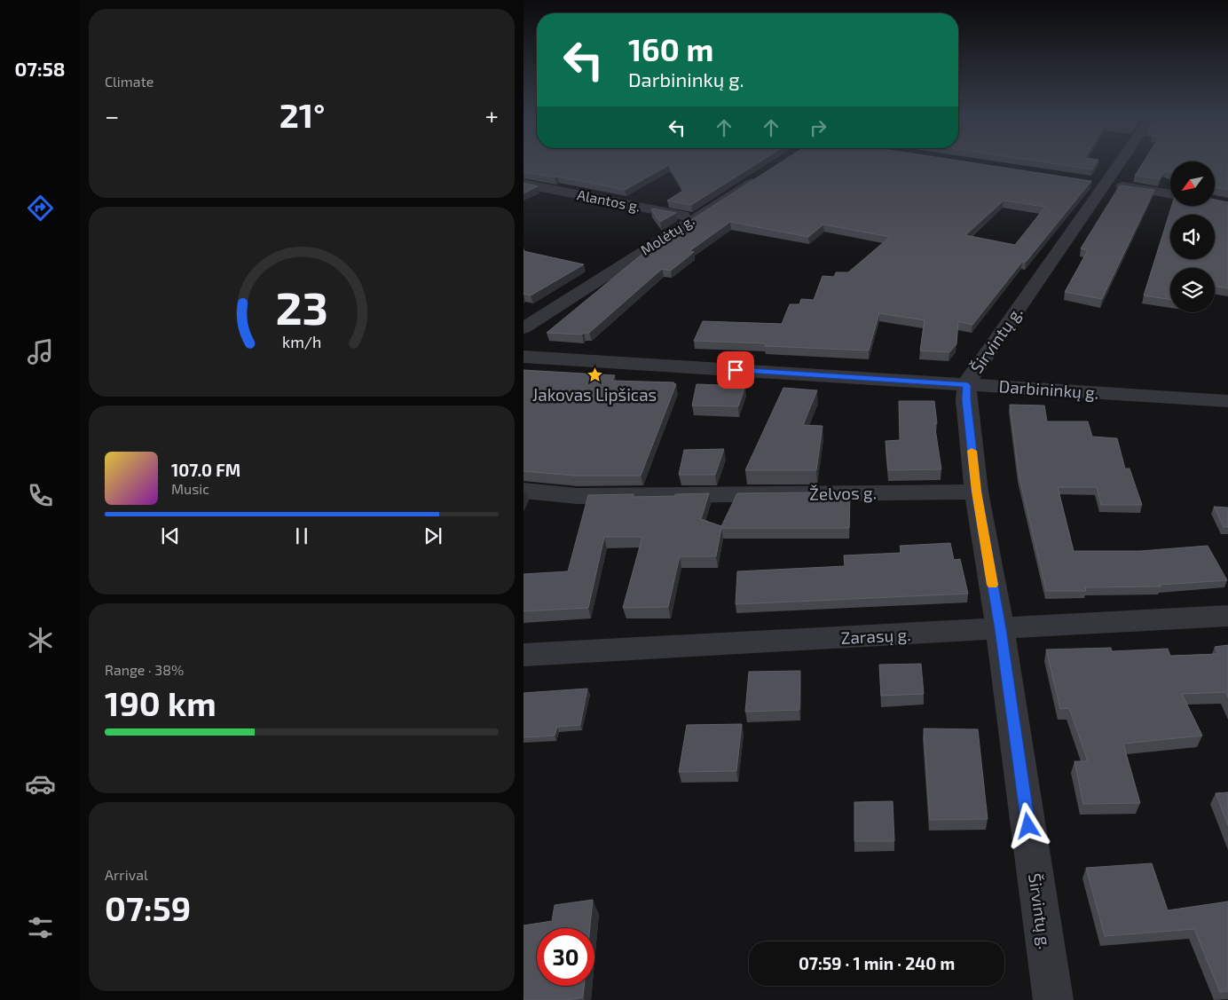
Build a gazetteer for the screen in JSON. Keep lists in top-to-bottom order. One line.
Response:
{"streets":{"street":["Alantos g.","Molėtų g.","Širvintų g.","Darbininkų g.","Želvos g.","Zarasų g."]},"crossings":[["Alantos g.","Molėtų g."],["Širvintų g.","Darbininkų g."],["Širvintų g.","Želvos g."],["Širvintų g.","Zarasų g."]],"places":{"place":["Jakovas Lipšicas"]},"north":"bottom left","page":{"tabs":"07:58","tile":["Climate",["Range · 38%","190 km"],["Arrival","07:59"]],"turn":["160 m","Darbininkų g."],"heat":["−","21°","+"],"song":["107.0 FM","Music"],"limit":"30","trip":"07:59 · 1 min · 240 m","gauge":["23","km/h"]}}
